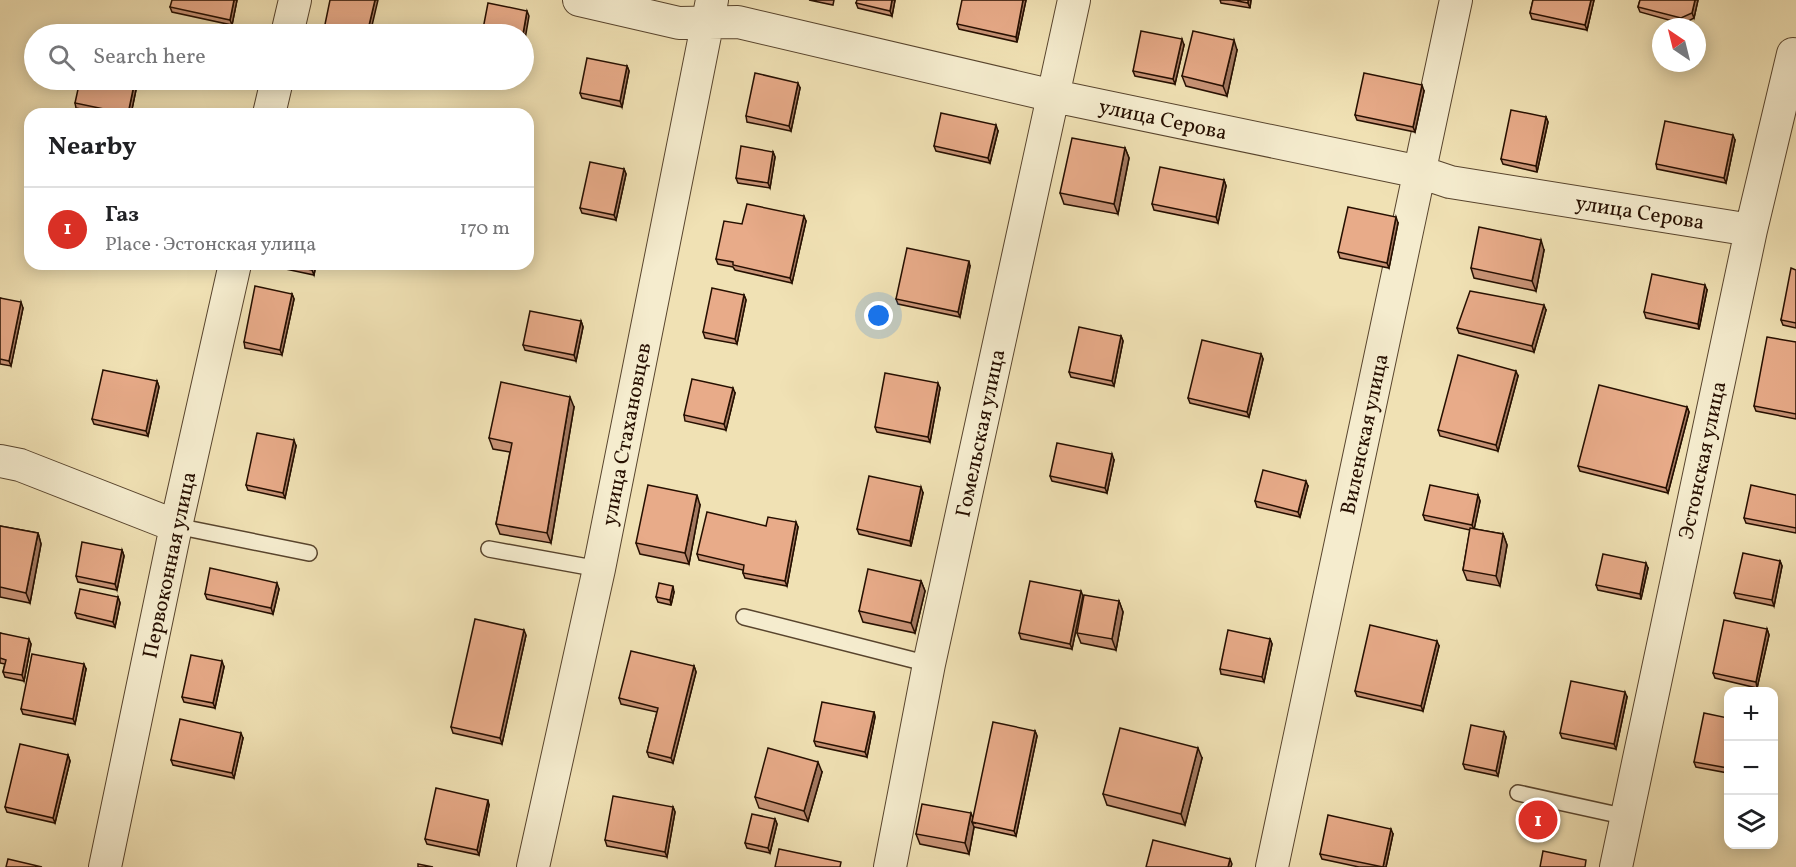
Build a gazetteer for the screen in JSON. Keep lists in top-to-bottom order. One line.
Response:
{"streets":{"street":["улица Серова","Гомельская улица","улица Стахановцев","Виленская улица","Эстонская улица","Первоконная улица"]},"crossings":[["улица Серова","Гомельская улица"],["улица Серова","улица Стахановцев"],["улица Серова","Виленская улица"],["улица Серова","Эстонская улица"]],"north":"top left","page":{"search":"Search here","heading":"Nearby","list":[{"mark":"1","name":"Газ","note":"Place · Эстонская улица","value":"170 m"}],"map_buttons":["+","−"],"pins":"1"}}
